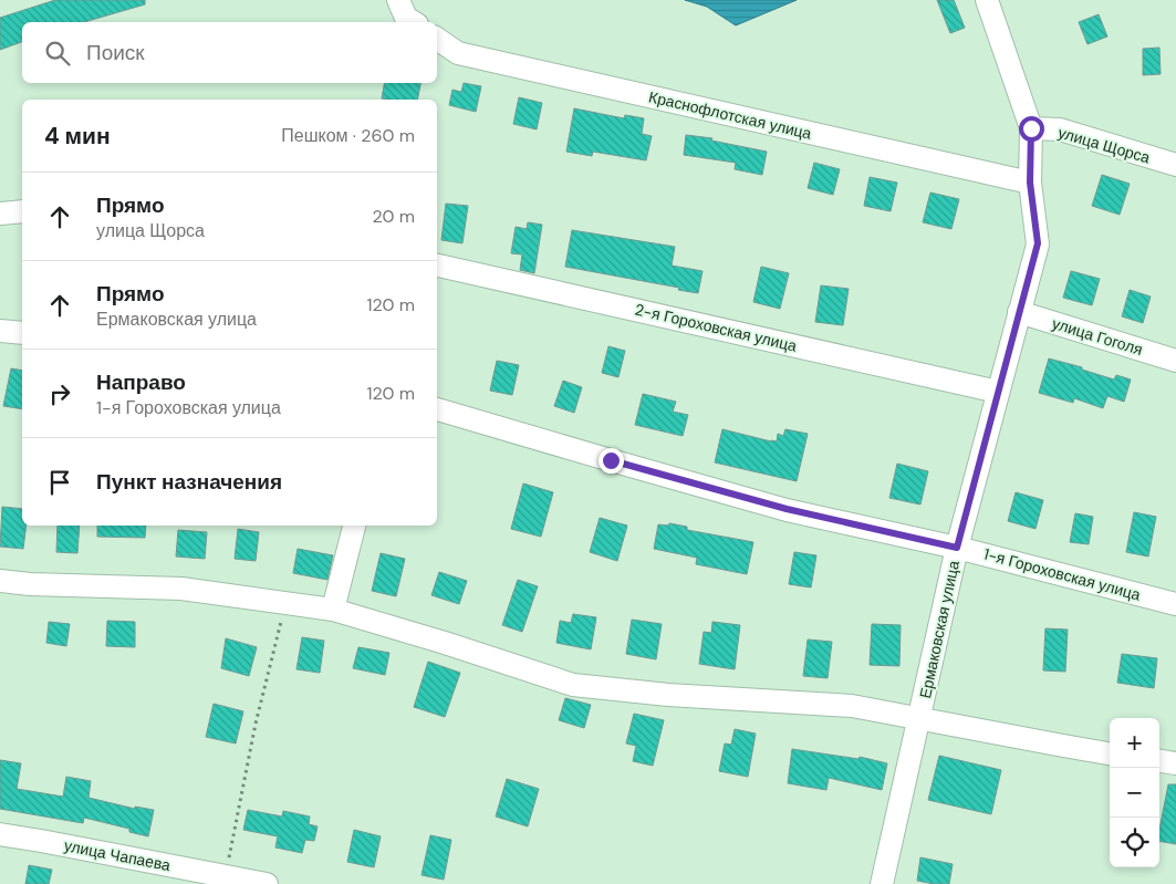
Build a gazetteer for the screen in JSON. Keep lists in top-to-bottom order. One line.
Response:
{"streets":{"street":["Краснофлотская улица","улица Щорса","2-я Гороховская улица","улица Гоголя","1-я Гороховская улица","Ермаковская улица","улица Чапаева"]},"crossings":[["Краснофлотская улица","Ермаковская улица"],["2-я Гороховская улица","Ермаковская улица"],["улица Гоголя","Ермаковская улица"],["1-я Гороховская улица","Ермаковская улица"]],"page":{"search":"Поиск","heading":["4 мин","Пешком · 260 m"],"list":[["Прямо","улица Щорса","20 m"],["Прямо","Ермаковская улица","120 m"],["Направо","1-я Гороховская улица","120 m"],"Пункт назначения"],"map_buttons":["+","−"]}}
